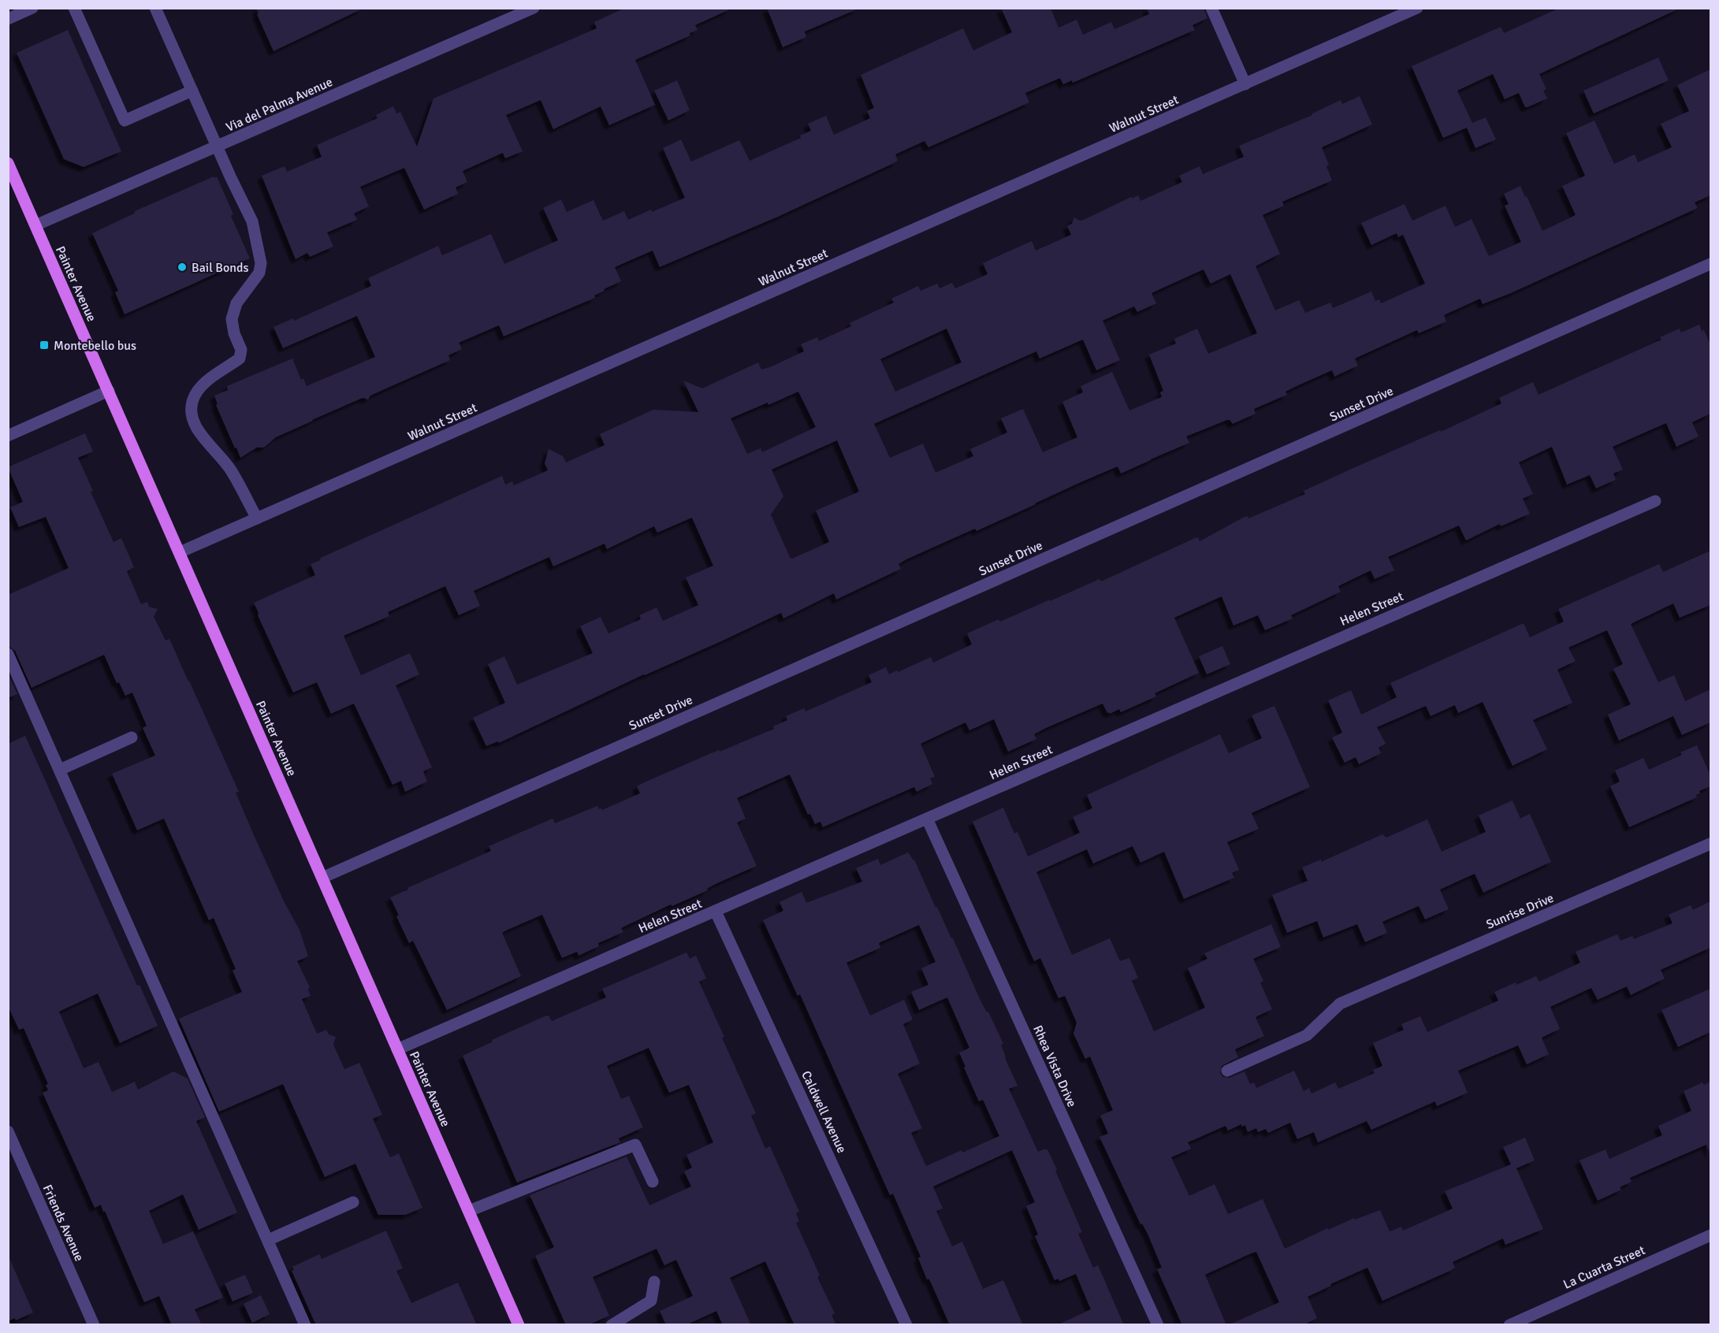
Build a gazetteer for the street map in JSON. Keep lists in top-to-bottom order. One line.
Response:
{"streets":{"main road":["Painter Avenue"],"street":["Via del Palma Avenue","Walnut Street","Sunset Drive","Helen Street","Sunrise Drive","Rhea Vista Drive","Caldwell Avenue","Friends Avenue","La Cuarta Street"]},"crossings":[["Via del Palma Avenue","Painter Avenue"],["Walnut Street","Painter Avenue"],["Painter Avenue","Sunset Drive"],["Painter Avenue","Helen Street"],["Helen Street","Rhea Vista Drive"],["Helen Street","Caldwell Avenue"]],"places":{"other":["Bail Bonds"],"transit":["Montebello bus"]}}
